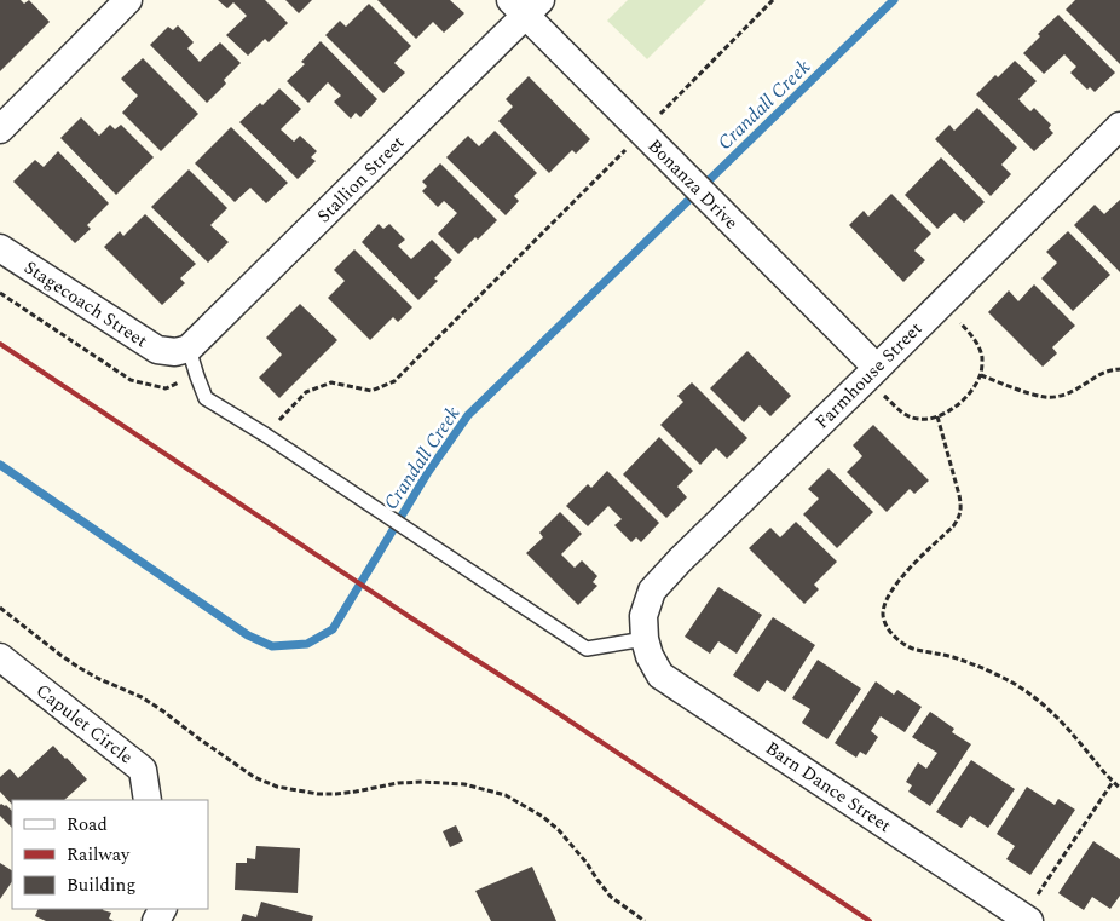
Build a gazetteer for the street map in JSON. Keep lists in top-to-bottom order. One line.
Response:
{"streets":{"street":["Stallion Street","Bonanza Drive","Stagecoach Street","Farmhouse Street","Capulet Circle","Barn Dance Street"]},"crossings":[["Stallion Street","Bonanza Drive"],["Stallion Street","Stagecoach Street"],["Bonanza Drive","Farmhouse Street"],["Farmhouse Street","Barn Dance Street"]],"water":["Crandall Creek"],"legend":["Road","Railway","Building"]}
